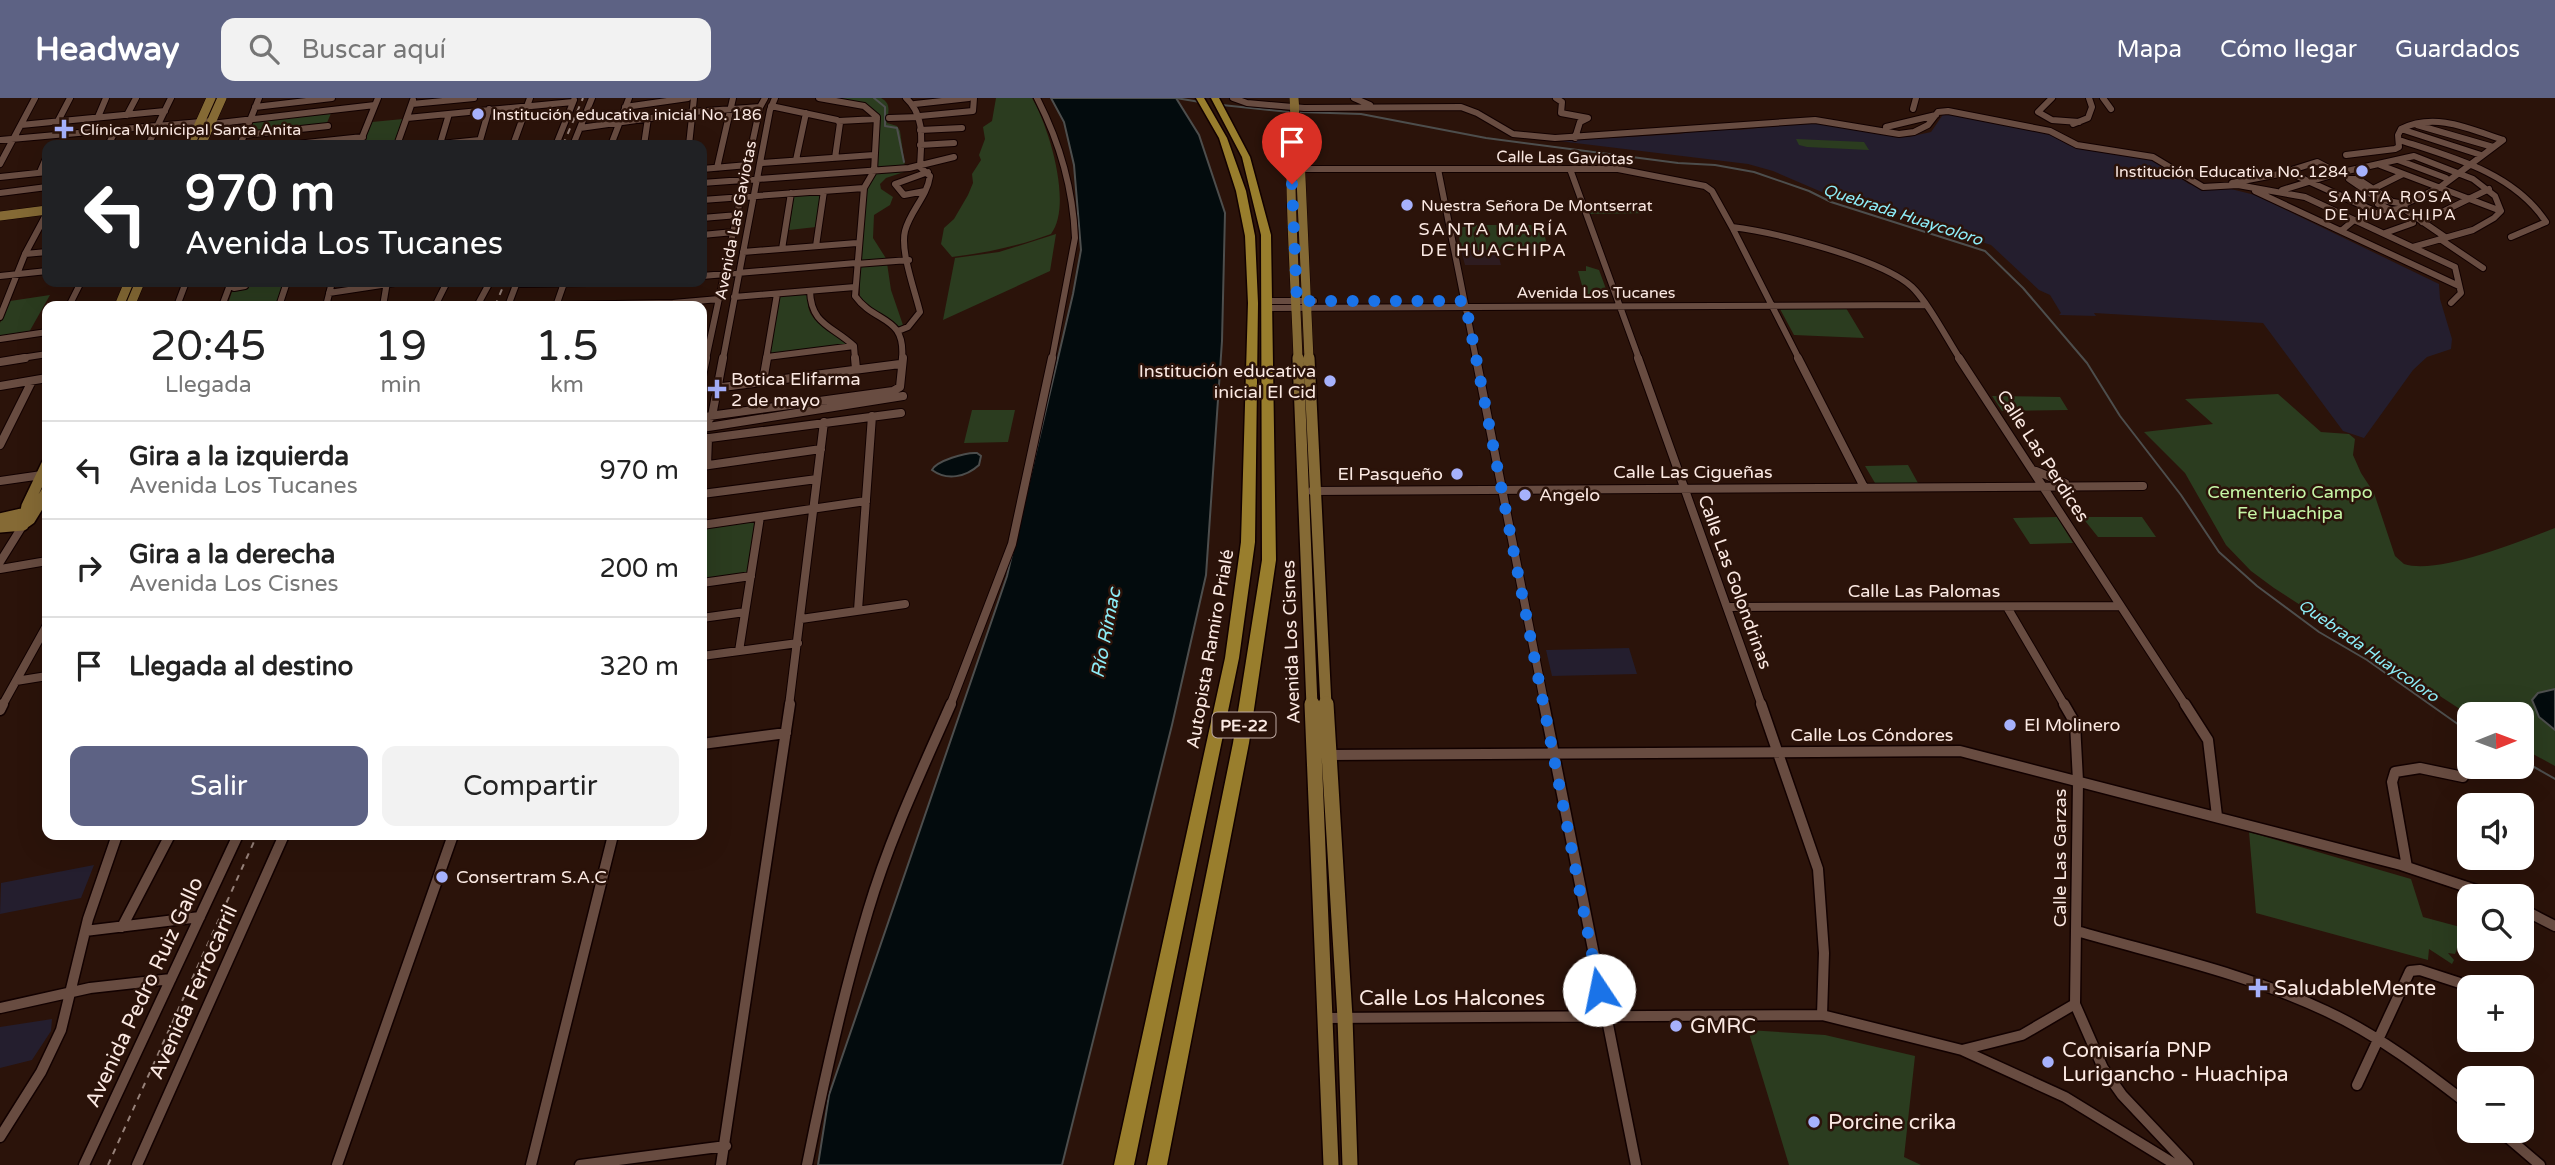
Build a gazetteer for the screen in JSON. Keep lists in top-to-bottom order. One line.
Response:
{"streets":{"highway":["Autopista Ramiro Prialé","PE-22"],"main road":["Avenida Los Cisnes"],"street":["Calle Las Gaviotas","Avenida Las Gaviotas","Avenida Los Tucanes","Calle Las Perdices","Calle Las Cigueñas","Calle Las Golondrinas","Calle Las Palomas","Calle Los Cóndores","Calle Las Garzas","Avenida Pedro Ruiz Gallo","Avenida Ferrocarril","Calle Los Halcones"]},"crossings":[["Calle Las Gaviotas","Avenida Los Tucanes"],["Calle Las Gaviotas","Calle Las Perdices"],["Calle Las Gaviotas","Calle Las Cigueñas"],["Calle Las Gaviotas","Calle Las Golondrinas"],["Calle Las Gaviotas","Avenida Los Cisnes"],["Avenida Los Tucanes","Calle Las Perdices"],["Avenida Los Tucanes","Calle Las Golondrinas"],["Avenida Los Tucanes","Avenida Los Cisnes"],["Avenida Los Tucanes","Autopista Ramiro Prialé"],["Calle Las Perdices","Calle Las Cigueñas"],["Calle Las Perdices","Calle Las Palomas"],["Calle Las Perdices","Calle Los Cóndores"],["Calle Las Cigueñas","Calle Las Golondrinas"],["Calle Las Cigueñas","Avenida Los Cisnes"],["Calle Las Golondrinas","Calle Las Palomas"],["Calle Las Golondrinas","Calle Los Cóndores"],["Calle Las Golondrinas","Calle Los Halcones"],["Calle Las Palomas","Calle Las Garzas"],["Avenida Los Cisnes","Calle Los Cóndores"],["Avenida Los Cisnes","Calle Los Halcones"],["Calle Los Cóndores","Calle Las Garzas"]],"districts":["SANTA ROSA DE HUACHIPA","SANTA MARÍA DE HUACHIPA"],"water":["Quebrada Huaycoloro","Río Rímac"],"parks":["Cementerio Campo Fe Huachipa"],"places":{"other":["Institución educativa inicial No. 186","Institución Educativa No. 1284","Nuestra Señora De Montserrat","Institución educativa inicial El Cid","El Pasqueño","Angelo","El Molinero","Consertram S.A.C","GMRC","Comisaría PNP Lurigancho - Huachipa","Porcine crika"],"health":["Clínica Municipal Santa Anita","Botica Elifarma 2 de mayo","SaludableMente"]},"north":"right","page":{"header":"Headway","search":"Buscar aquí","nav":["Mapa","Cómo llegar","Guardados"],"turn":["970 m","Avenida Los Tucanes"],"eta":["20:45","Llegada","19","min","1.5","km"],"list":[{"name":"Gira a la izquierda","note":"Avenida Los Tucanes","value":"970 m"},{"name":"Gira a la derecha","note":"Avenida Los Cisnes","value":"200 m"},{"name":"Llegada al destino","value":"320 m"}],"map_buttons":["+","−"],"buttons":["Salir","Compartir"]}}
